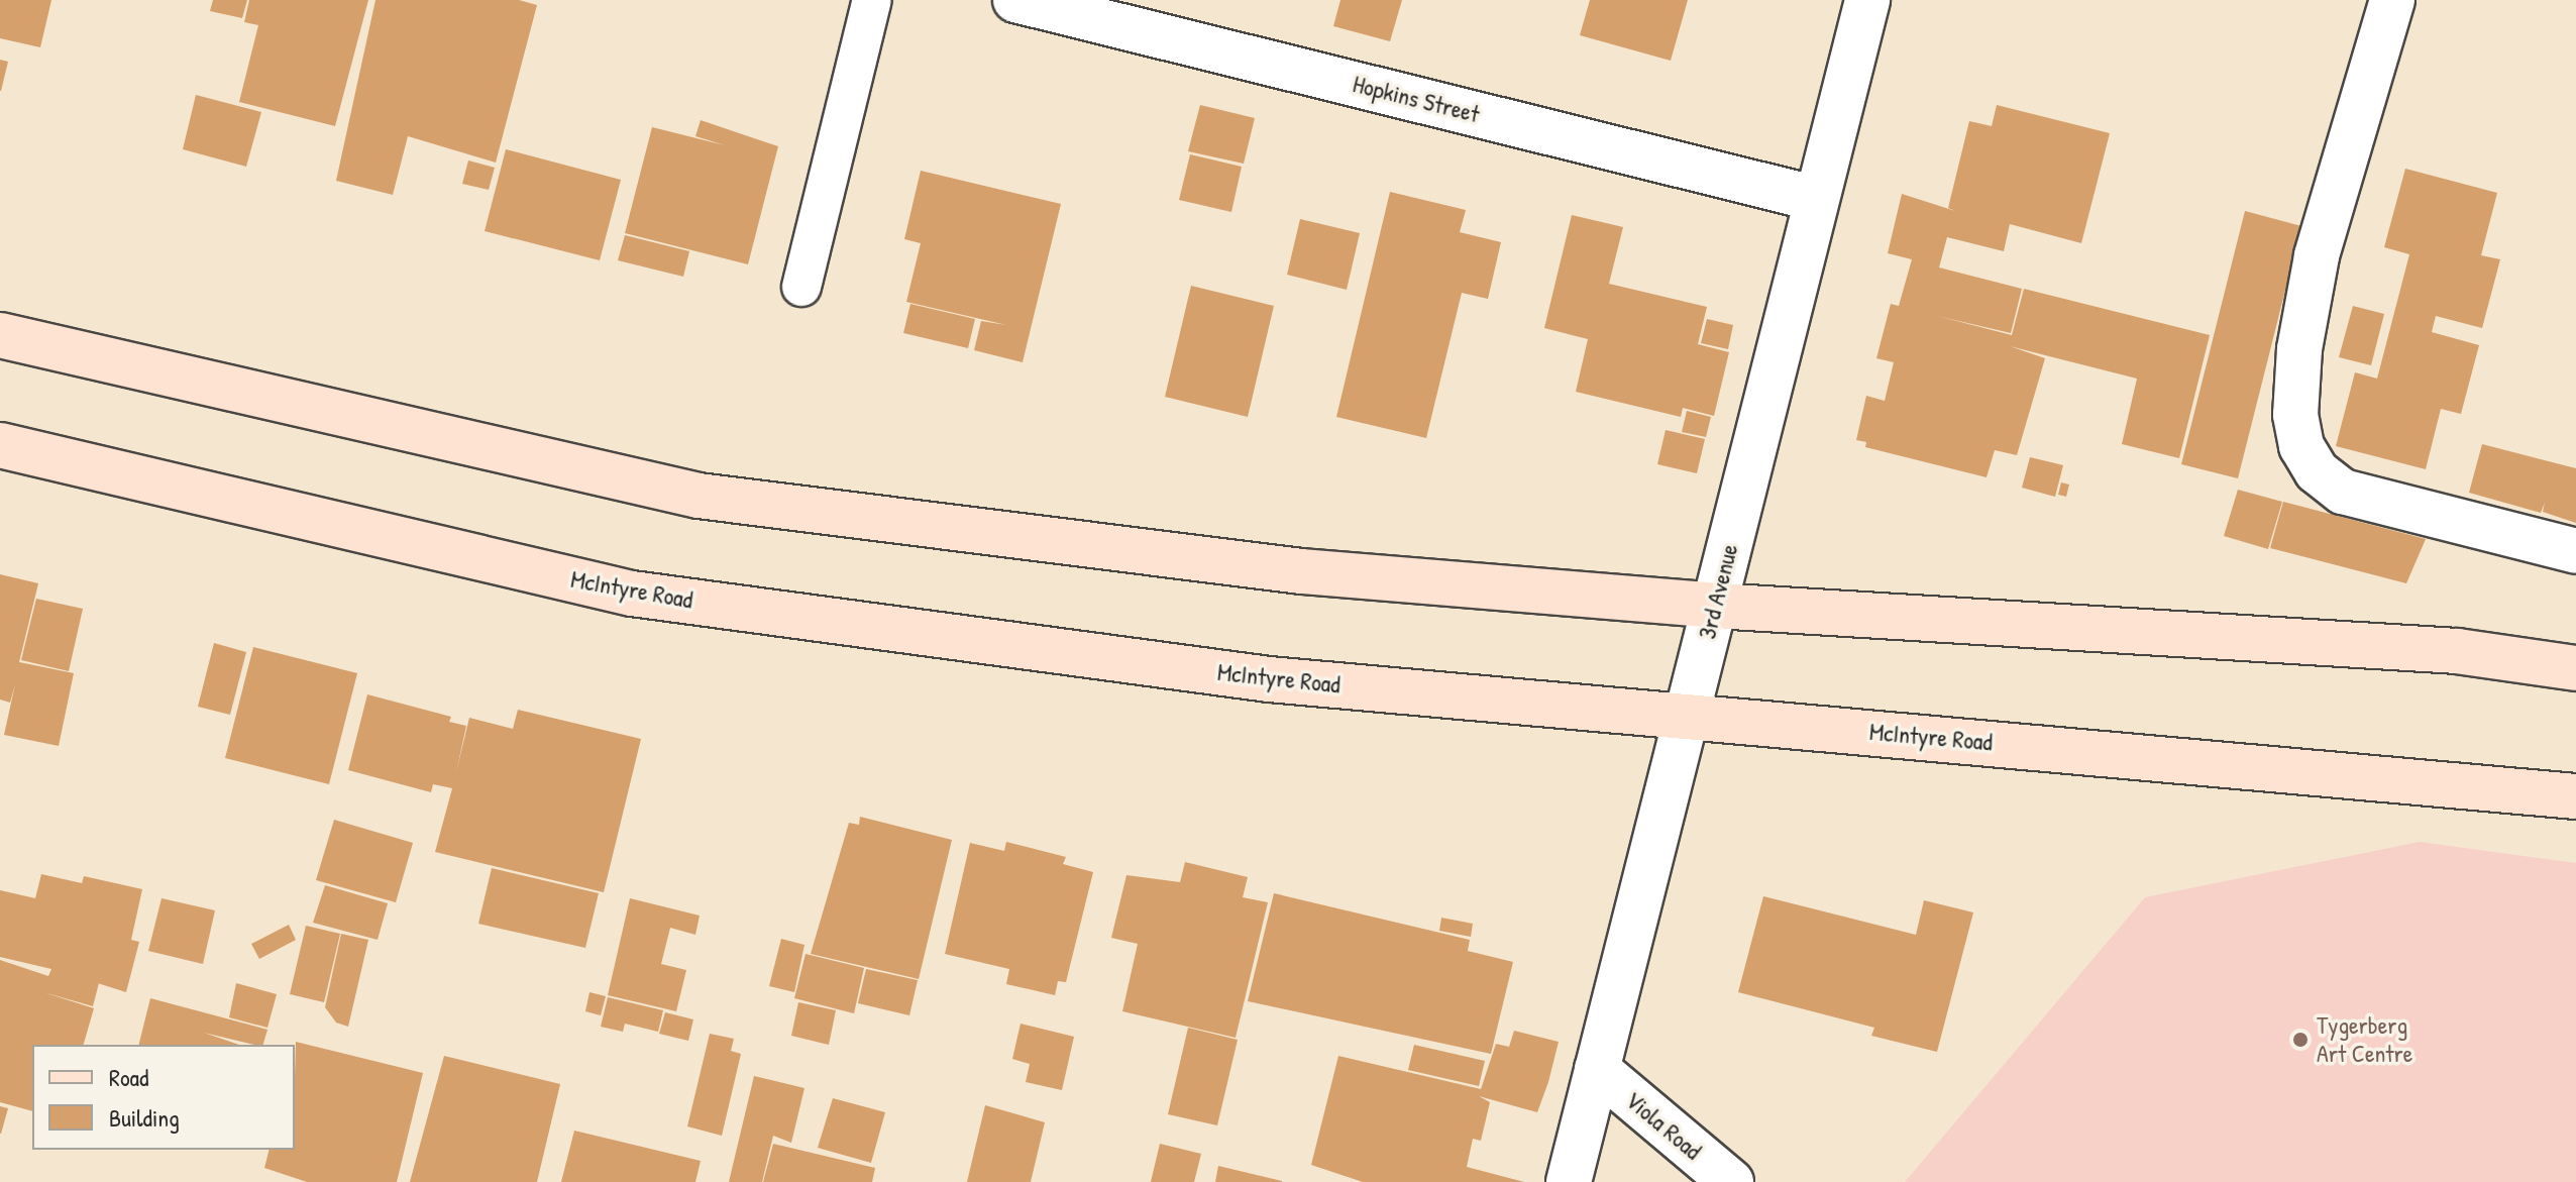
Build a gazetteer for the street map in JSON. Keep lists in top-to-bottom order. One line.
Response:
{"streets":{"main road":["McIntyre Road"],"street":["Hopkins Street","3rd Avenue","Viola Road"]},"crossings":[["Hopkins Street","3rd Avenue"],["McIntyre Road","3rd Avenue"],["3rd Avenue","Viola Road"]],"places":["Tygerberg Art Centre"],"legend":["Road","Building"]}
